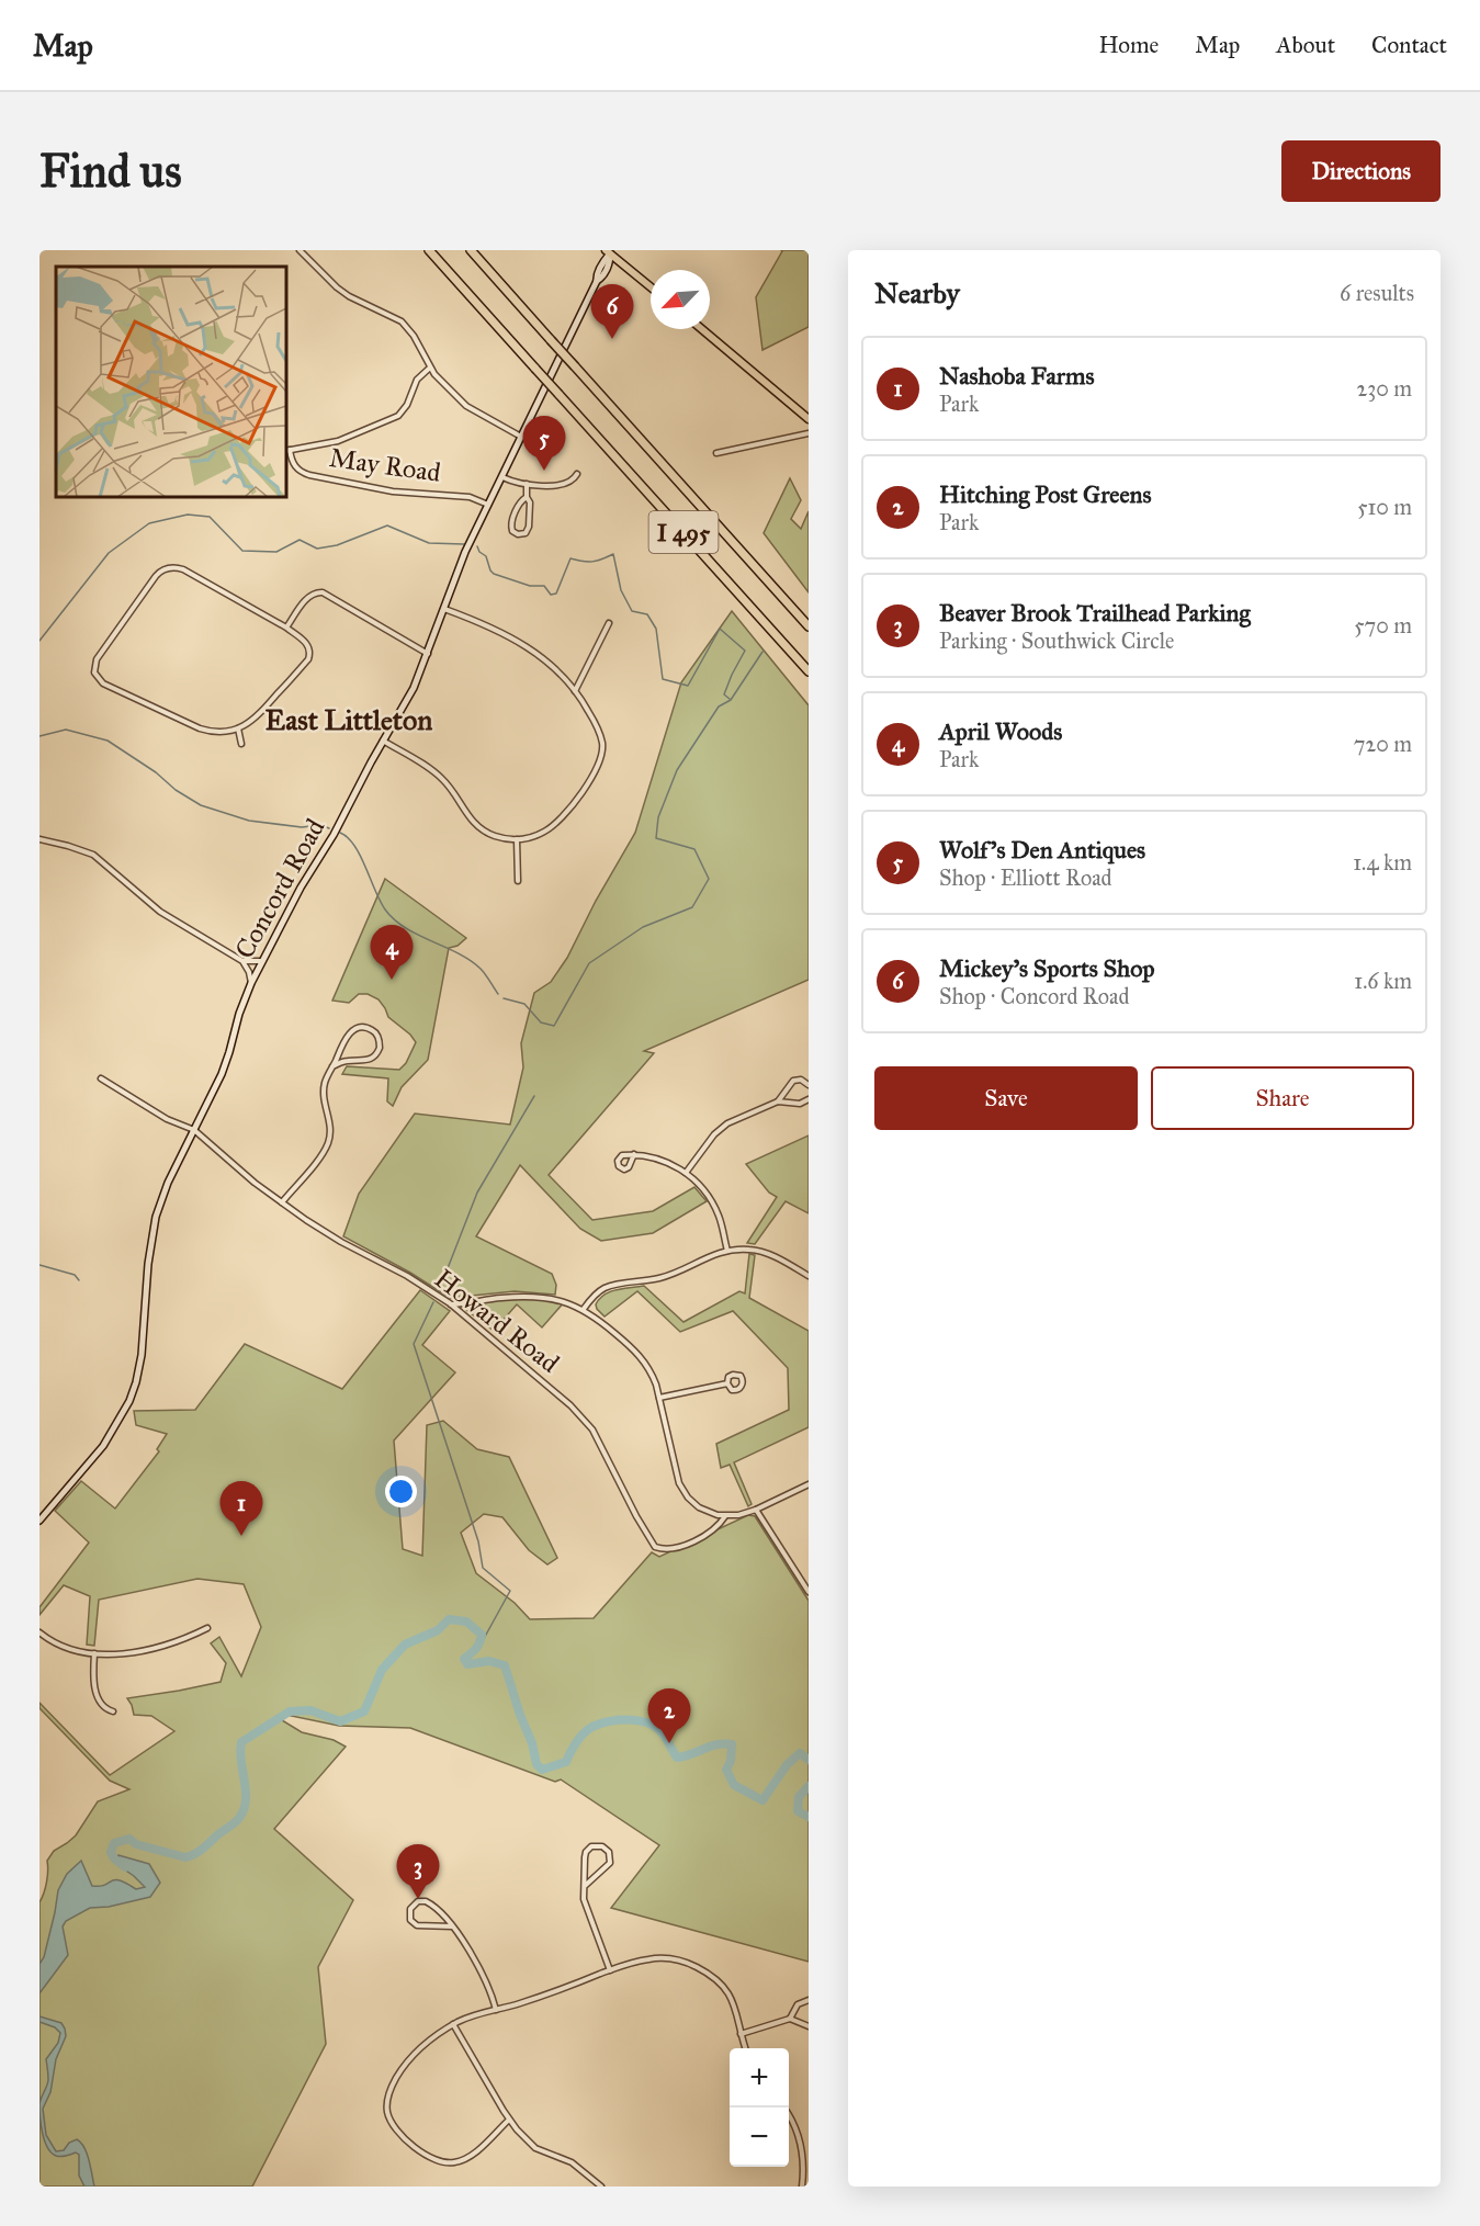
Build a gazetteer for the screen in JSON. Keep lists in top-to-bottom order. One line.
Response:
{"streets":{"highway":["I 495"],"main road":["Concord Road"],"street":["May Road","Howard Road"]},"crossings":[["May Road","Concord Road"],["Concord Road","Howard Road"]],"districts":["East Littleton"],"north":"bottom left","page":{"header":"Map","nav":["Home","Map","About","Contact"],"buttons":["Directions",["Save","Share"]],"title":"Find us","heading":["Nearby","6 results"],"pins":["6","5","4","1","2","3"],"list":[{"mark":"1","name":"Nashoba Farms","note":"Park","value":"230 m"},{"mark":"2","name":"Hitching Post Greens","note":"Park","value":"510 m"},{"mark":"3","name":"Beaver Brook Trailhead Parking","note":"Parking · Southwick Circle","value":"570 m"},{"mark":"4","name":"April Woods","note":"Park","value":"720 m"},{"mark":"5","name":"Wolf's Den Antiques","note":"Shop · Elliott Road","value":"1.4 km"},{"mark":"6","name":"Mickey's Sports Shop","note":"Shop · Concord Road","value":"1.6 km"}],"map_buttons":["+","−"]}}
